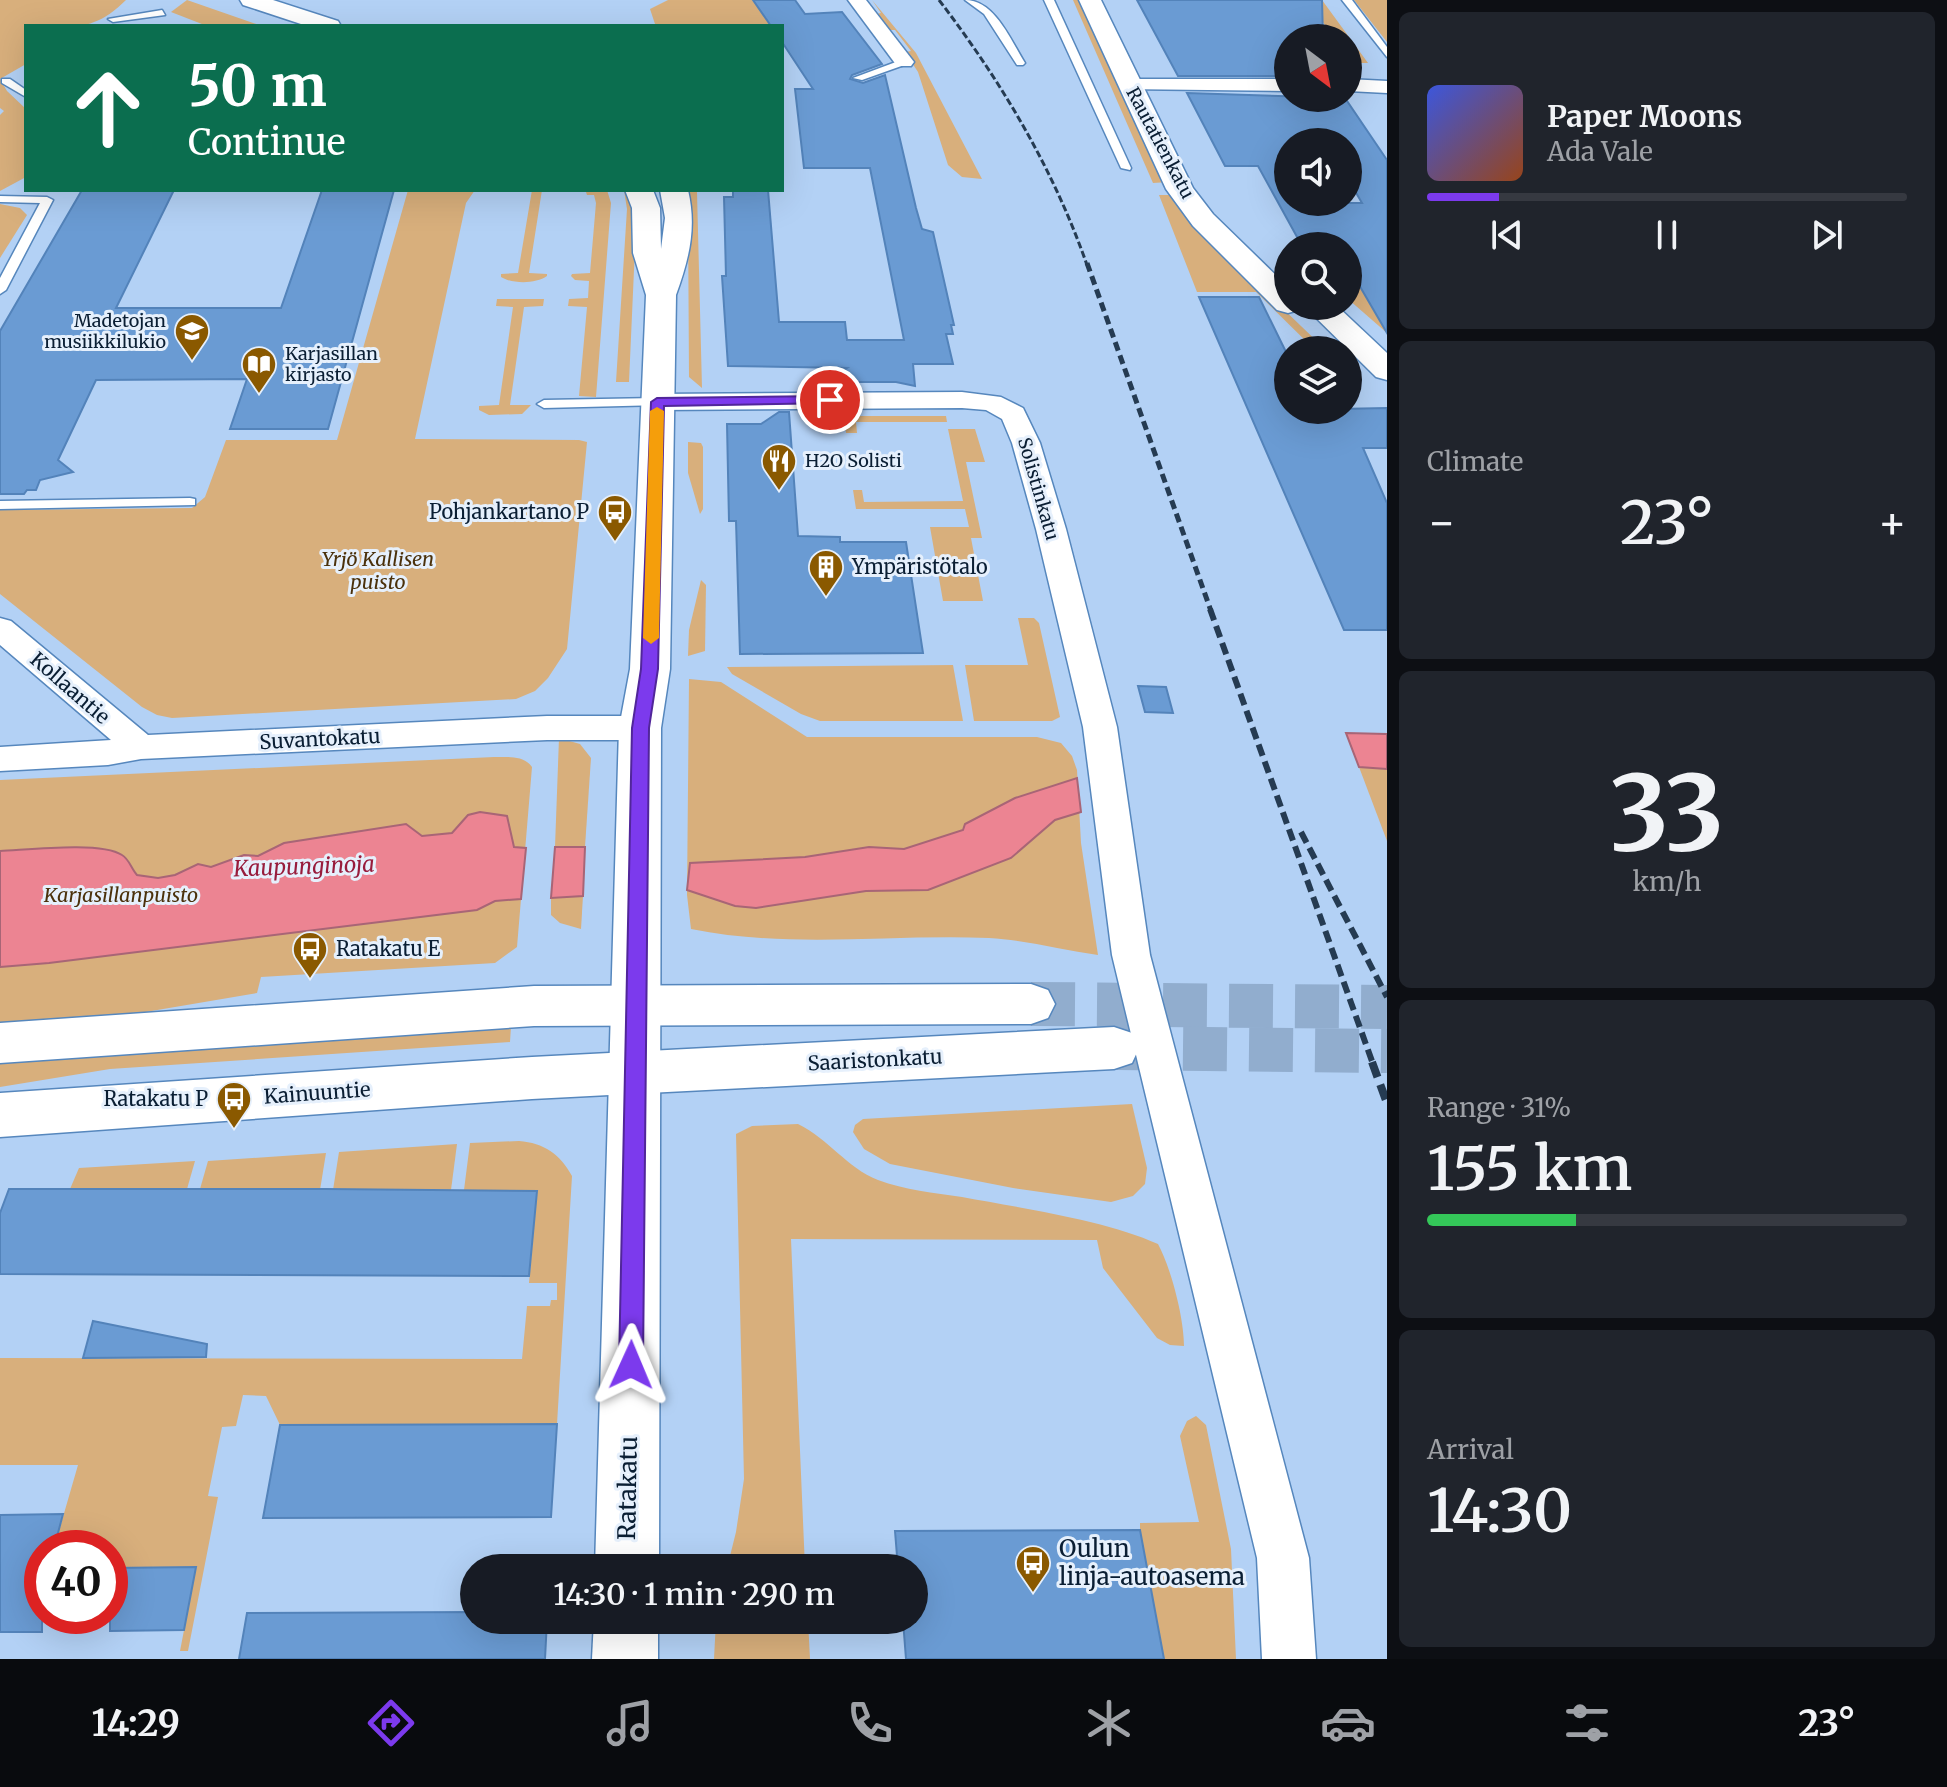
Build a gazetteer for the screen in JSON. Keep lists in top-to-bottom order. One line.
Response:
{"streets":{"main road":["Rautatienkatu","Saaristonkatu","Kainuuntie","Ratakatu"],"street":["Solistinkatu","Kollaantie","Suvantokatu"]},"crossings":[["Solistinkatu","Ratakatu"],["Kollaantie","Suvantokatu"],["Suvantokatu","Ratakatu"],["Saaristonkatu","Kainuuntie"],["Saaristonkatu","Ratakatu"],["Kainuuntie","Ratakatu"]],"water":["Kaupunginoja"],"parks":["Yrjö Kallisen puisto","Karjasillanpuisto"],"places":{"school or university":["Madetojan musiikkilukio"],"library":["Karjasillan kirjasto"],"restaurant":["H2O Solisti"],"bus stop":["Pohjankartano P","Ratakatu E","Ratakatu P","Oulun linja-autoasema"],"building":["Ympäristötalo"]},"north":"bottom right","page":{"turn":["50 m","Continue"],"song":["Paper Moons","Ada Vale"],"tile":["Climate",["33","km/h"],["Range · 31%","155 km"],["Arrival","14:30"]],"heat":["−","23°","+"],"limit":"40","trip":"14:30 · 1 min · 290 m","tabs":["14:29","23°"]}}
